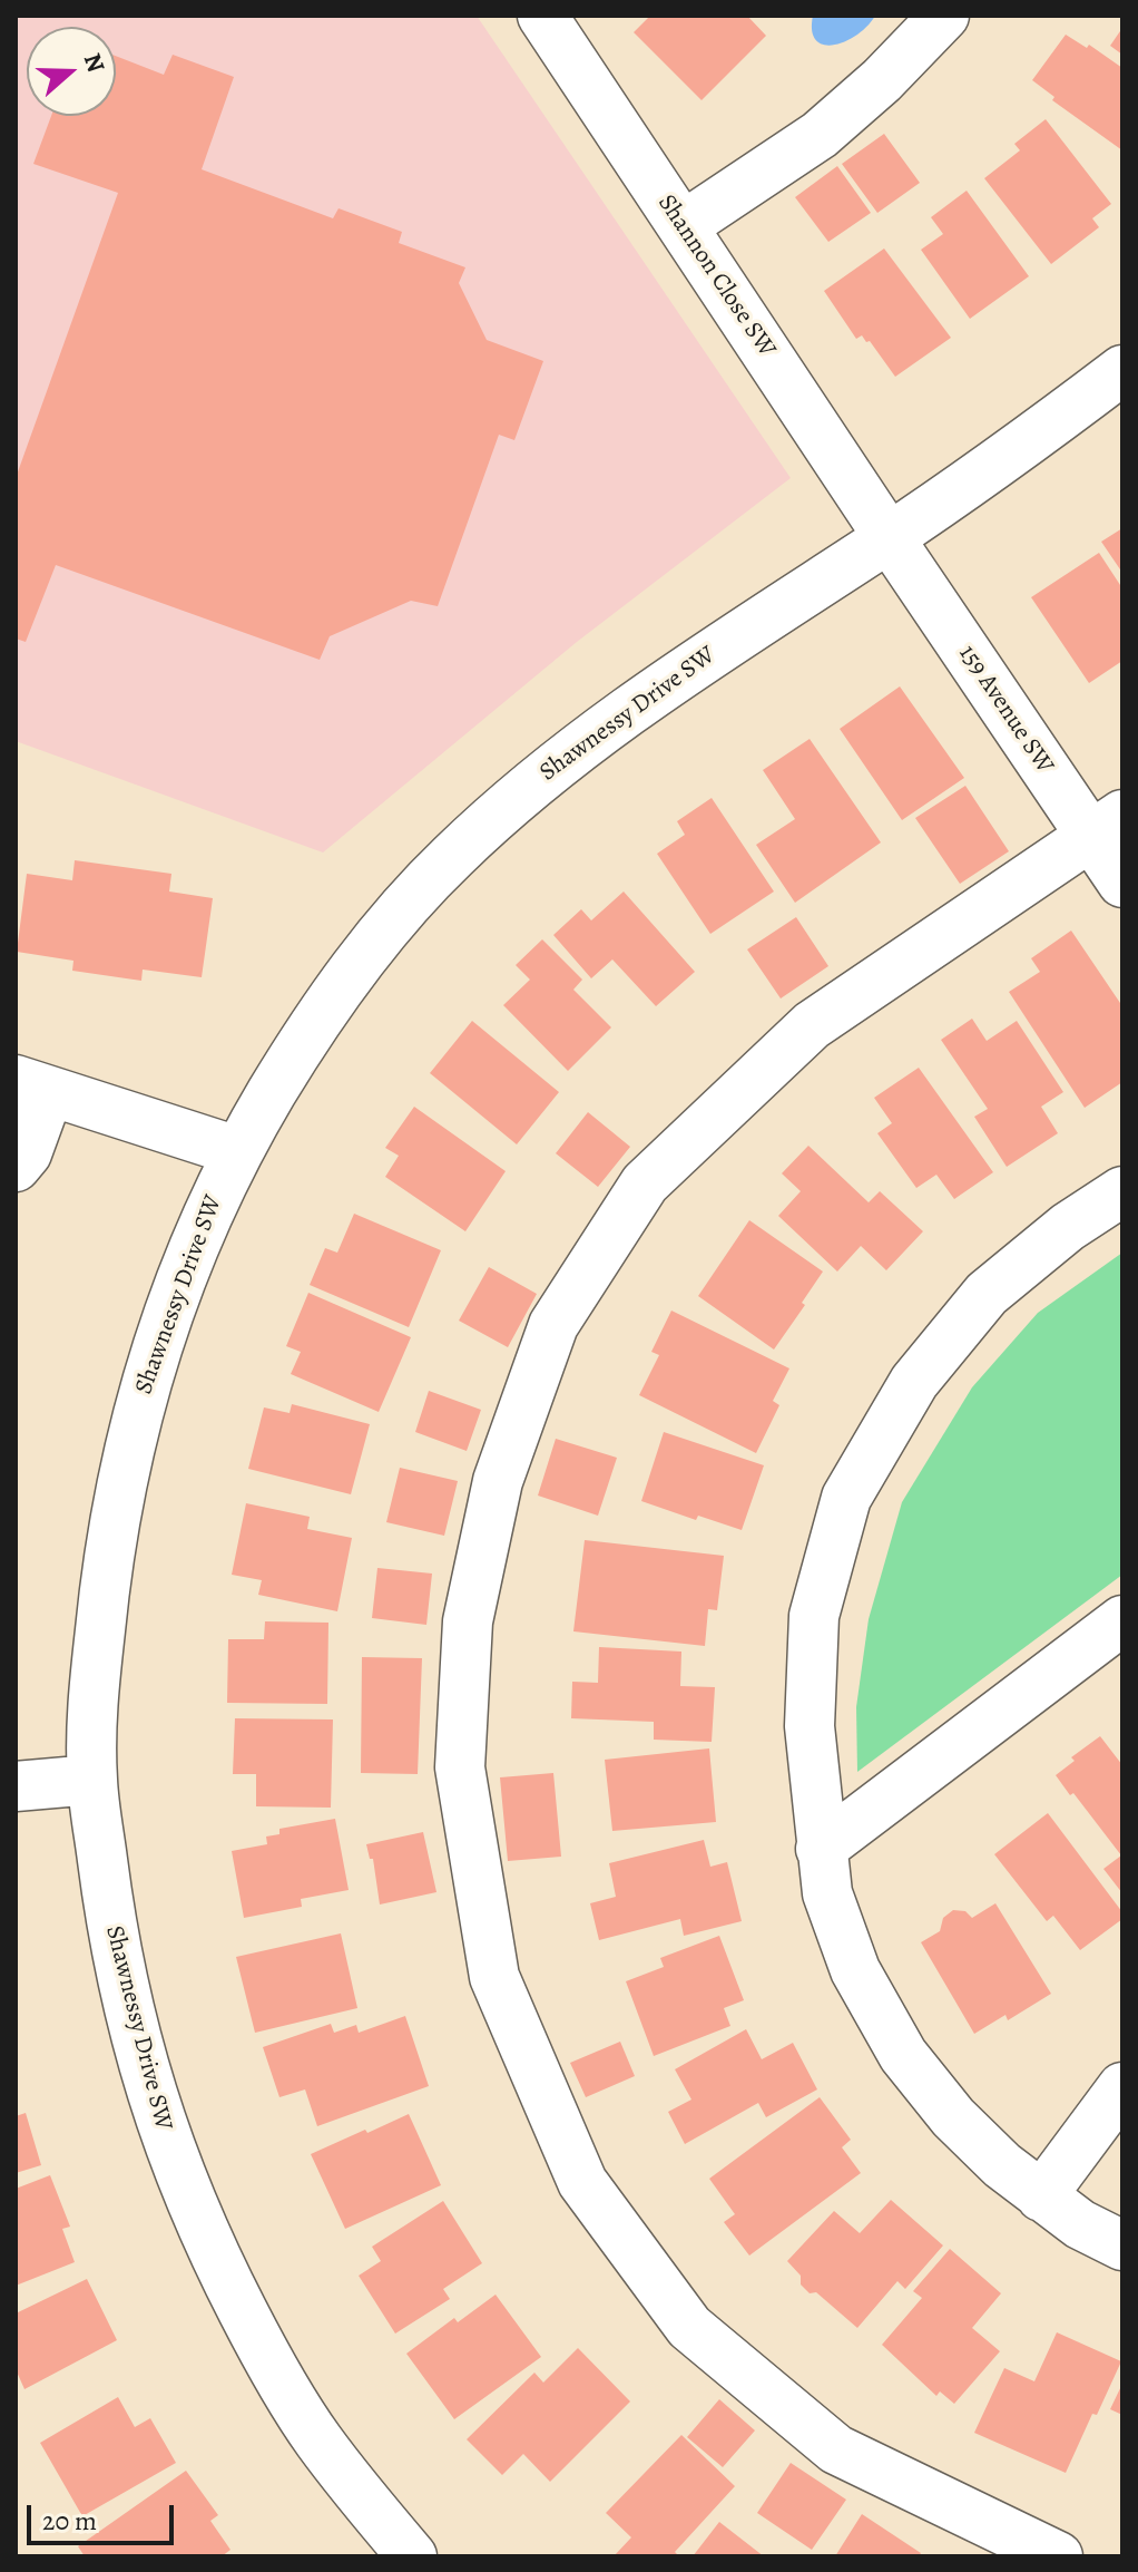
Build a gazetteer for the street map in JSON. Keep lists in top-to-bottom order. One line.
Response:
{"streets":{"street":["Shannon Close SW","159 Avenue SW","Shawnessy Drive SW"]},"crossings":[["Shannon Close SW","159 Avenue SW"],["Shannon Close SW","Shawnessy Drive SW"],["159 Avenue SW","Shawnessy Drive SW"]],"scale_bar":"20 m","north":"right"}
